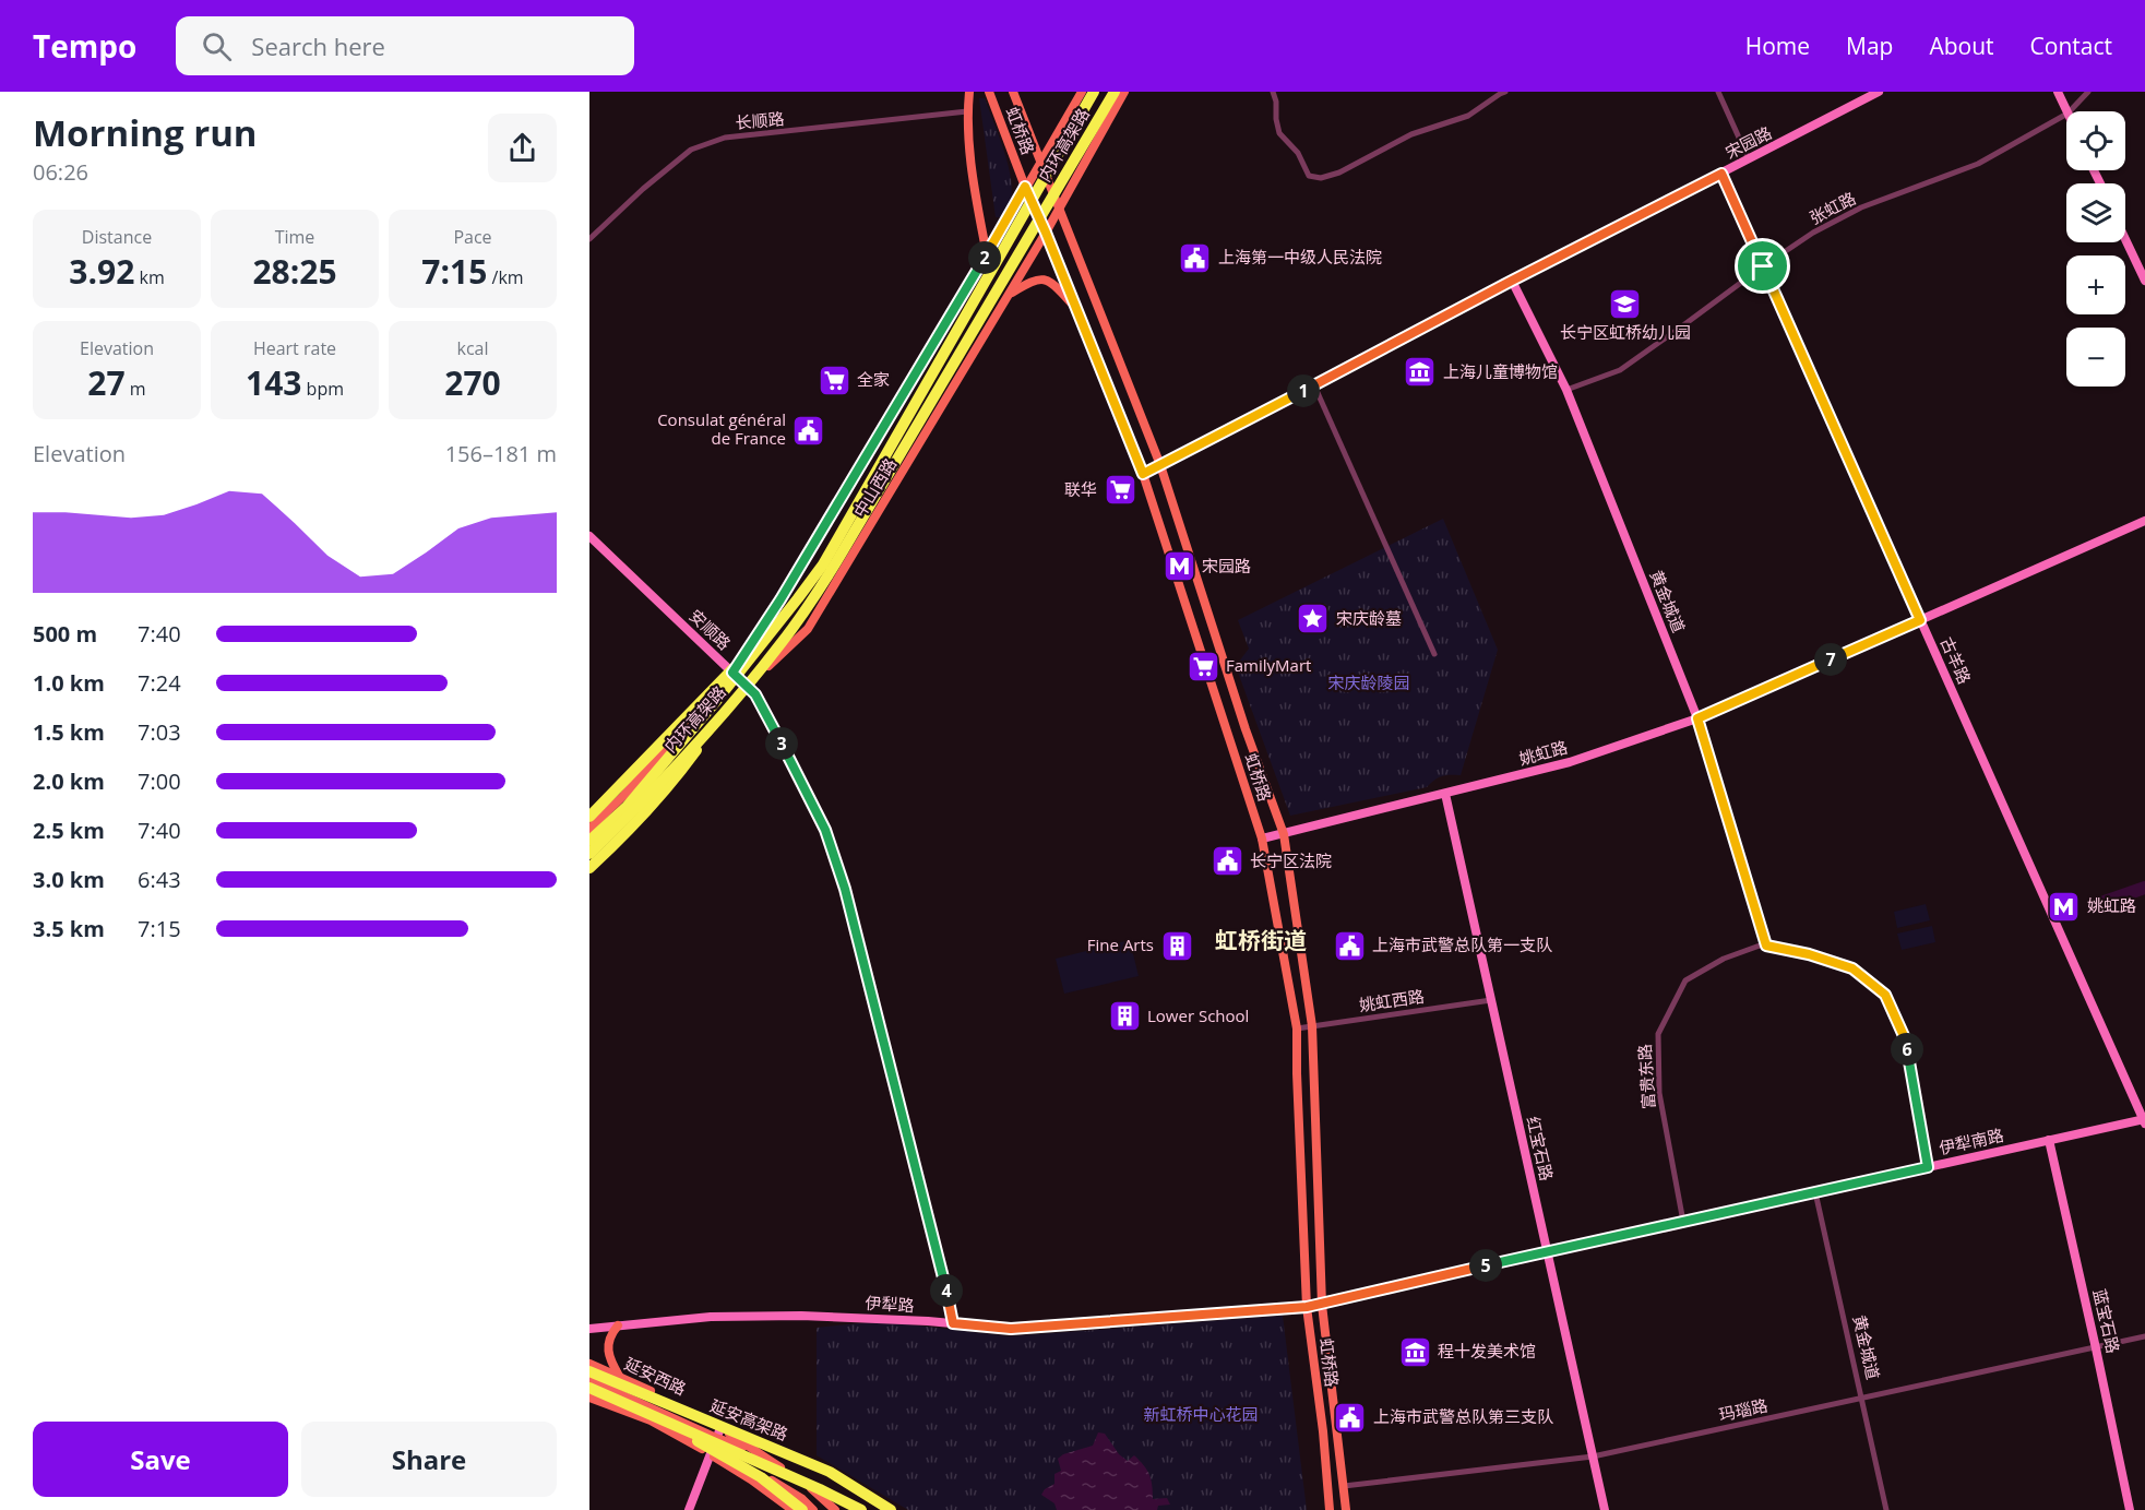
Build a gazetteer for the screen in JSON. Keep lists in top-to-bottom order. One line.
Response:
{"streets":{"highway":["内环高架路","延安高架路"],"main road":["虹桥路","中山西路","延安西路"],"street":["长顺路","宋园路","张虹路","黄金城道","安顺路","古羊路","姚虹路","姚虹西路","富贵东路","伊犁南路","红宝石路","伊犁路","蓝宝石路","玛瑙路"]},"crossings":[["虹桥路","宋园路"],["虹桥路","中山西路"],["虹桥路","姚虹路"],["虹桥路","姚虹西路"],["虹桥路","伊犁南路"],["虹桥路","伊犁路"],["虹桥路","玛瑙路"],["宋园路","黄金城道"],["宋园路","古羊路"],["内环高架路","中山西路"],["张虹路","黄金城道"],["张虹路","古羊路"],["中山西路","安顺路"],["黄金城道","姚虹路"],["黄金城道","富贵东路"],["黄金城道","伊犁南路"],["黄金城道","玛瑙路"],["安顺路","伊犁路"],["古羊路","姚虹路"],["古羊路","伊犁南路"],["姚虹路","红宝石路"],["姚虹西路","红宝石路"],["富贵东路","伊犁南路"],["伊犁南路","红宝石路"],["伊犁南路","伊犁路"],["伊犁南路","蓝宝石路"],["红宝石路","玛瑙路"],["蓝宝石路","玛瑙路"],["延安西路","延安高架路"]],"districts":["虹桥街道"],"parks":["宋庆龄陵园","新虹桥中心花园"],"places":{"public building":["上海第一中级人民法院","Consulat général de France","长宁区法院","上海市武警总队第一支队","上海市武警总队第三支队"],"school or university":["长宁区虹桥幼儿园"],"museum":["上海儿童博物馆","程十发美术馆"],"supermarket":["全家","联华","FamilyMart"],"metro station":["宋园路","姚虹路"],"place":["宋庆龄墓"],"building":["Fine Arts","Lower School"]},"page":{"header":"Tempo","search":"Search here","nav":["Home","Map","About","Contact"],"heading":["Morning run","06:26"],"map_buttons":["+","−"],"stats":[["Distance","3.92 km"],["Time","28:25"],["Pace","7:15 /km"],["Elevation","27 m"],["Heart rate","143 bpm"],["kcal","270"]],"pins":["2","1","7","3","6","5","4"],"chart":["Elevation","156–181 m"],"list":[{"name":"500 m","note":"7:40"},{"name":"1.0 km","note":"7:24"},{"name":"1.5 km","note":"7:03"},{"name":"2.0 km","note":"7:00"},{"name":"2.5 km","note":"7:40"},{"name":"3.0 km","note":"6:43"},{"name":"3.5 km","note":"7:15"}],"buttons":["Save","Share"]}}
